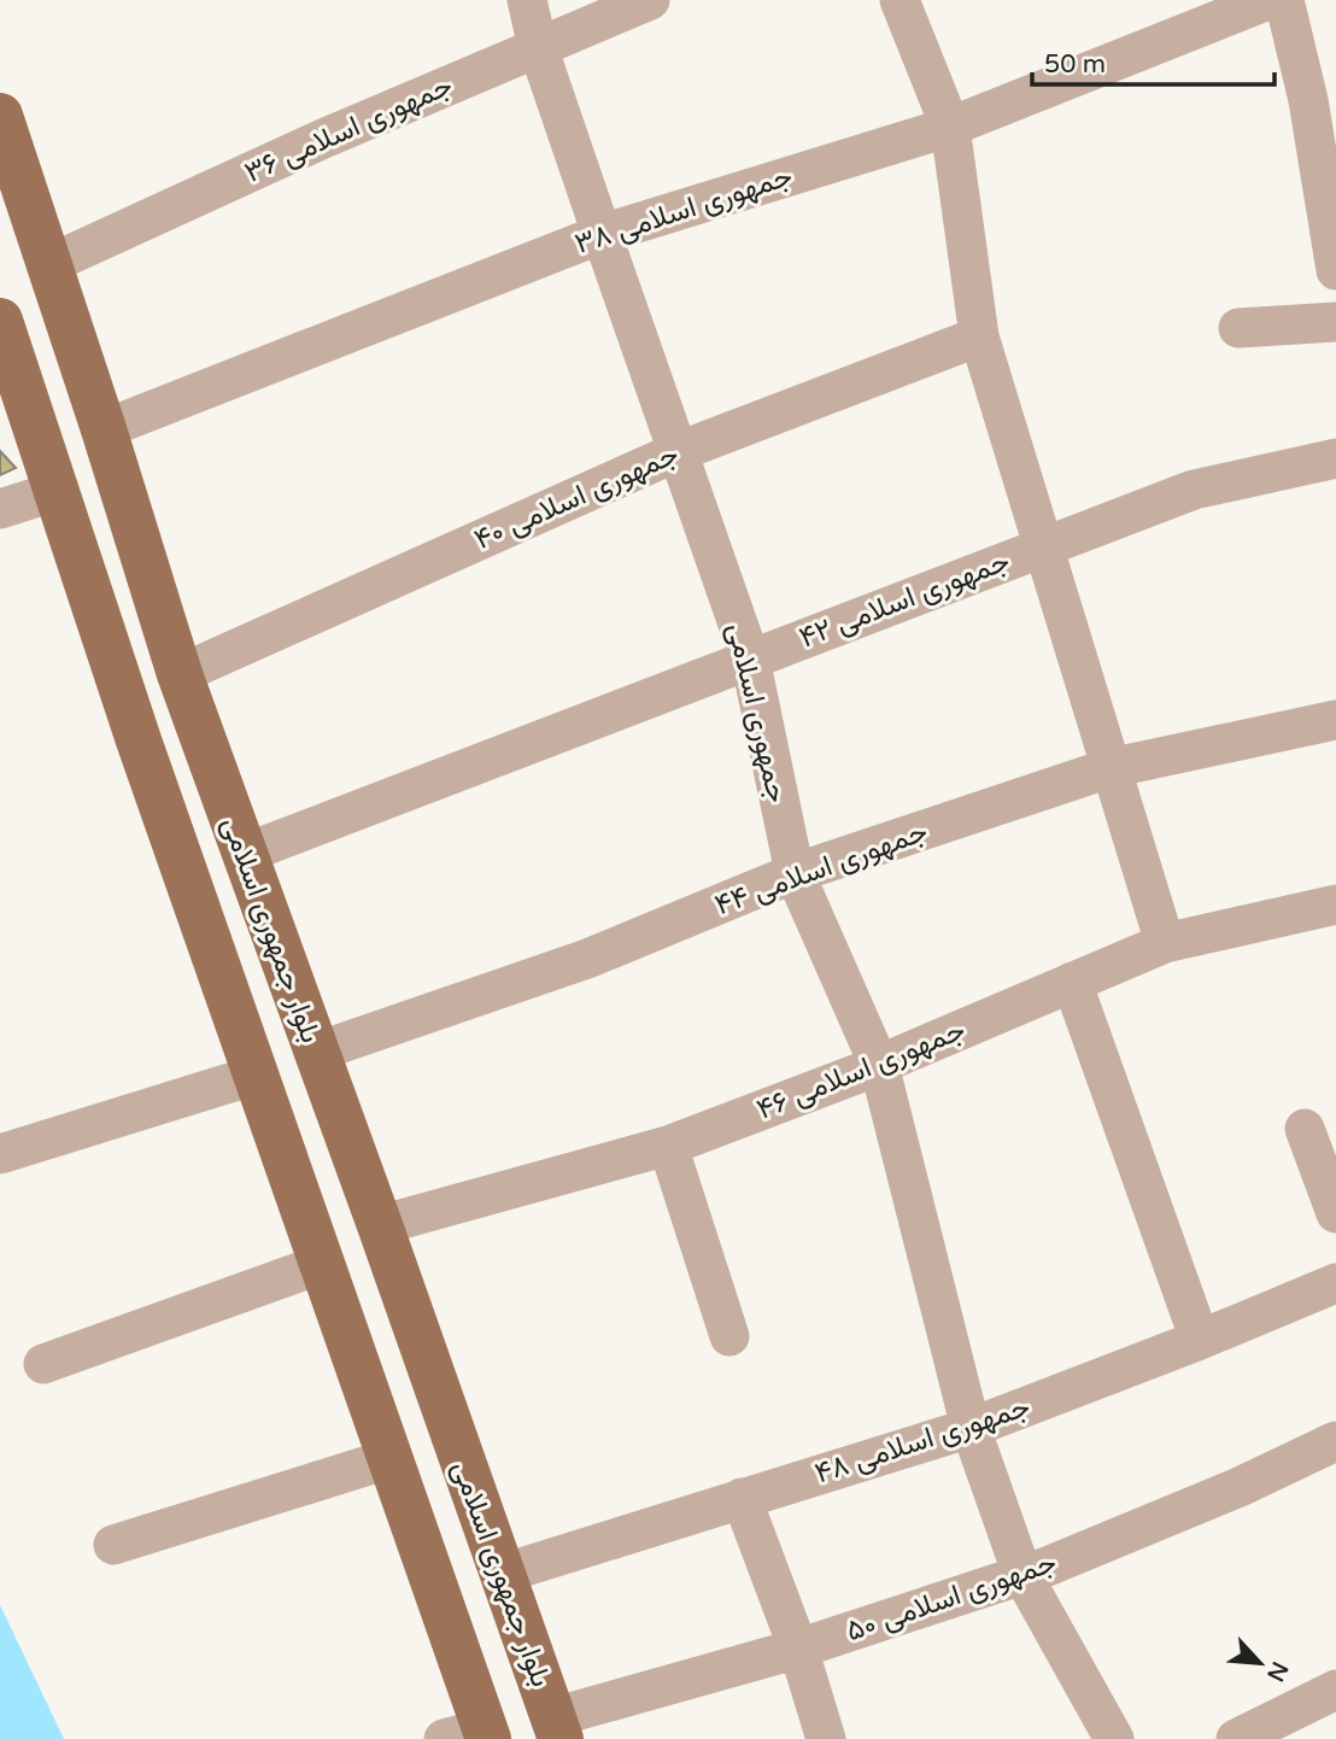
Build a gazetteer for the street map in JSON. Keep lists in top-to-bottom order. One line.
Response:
{"streets":{"main road":["بلوار جمهوری اسلامی"],"street":["جمهوری اسلامی ۳۶","جمهوری اسلامی ۳۸","جمهوری اسلامی ۴۰","جمهوری اسلامی ۴۲","جمهوری اسلامی","جمهوری اسلامی ۴۴","جمهوری اسلامی ۴۶","جمهوری اسلامی ۴۸","جمهوری اسلامی ۵۰"]},"crossings":[["جمهوری اسلامی ۳۶","جمهوری اسلامی"],["جمهوری اسلامی ۳۶","بلوار جمهوری اسلامی"],["جمهوری اسلامی ۳۸","جمهوری اسلامی"],["جمهوری اسلامی ۳۸","بلوار جمهوری اسلامی"],["جمهوری اسلامی ۴۰","جمهوری اسلامی"],["جمهوری اسلامی ۴۰","بلوار جمهوری اسلامی"],["جمهوری اسلامی ۴۲","جمهوری اسلامی"],["جمهوری اسلامی ۴۲","بلوار جمهوری اسلامی"],["جمهوری اسلامی","جمهوری اسلامی ۴۴"],["جمهوری اسلامی","جمهوری اسلامی ۴۶"],["جمهوری اسلامی","جمهوری اسلامی ۴۸"],["جمهوری اسلامی","جمهوری اسلامی ۵۰"],["جمهوری اسلامی ۴۴","بلوار جمهوری اسلامی"],["بلوار جمهوری اسلامی","جمهوری اسلامی ۴۶"],["بلوار جمهوری اسلامی","جمهوری اسلامی ۴۸"],["بلوار جمهوری اسلامی","جمهوری اسلامی ۵۰"]],"scale_bar":"50 m","north":"bottom right"}
